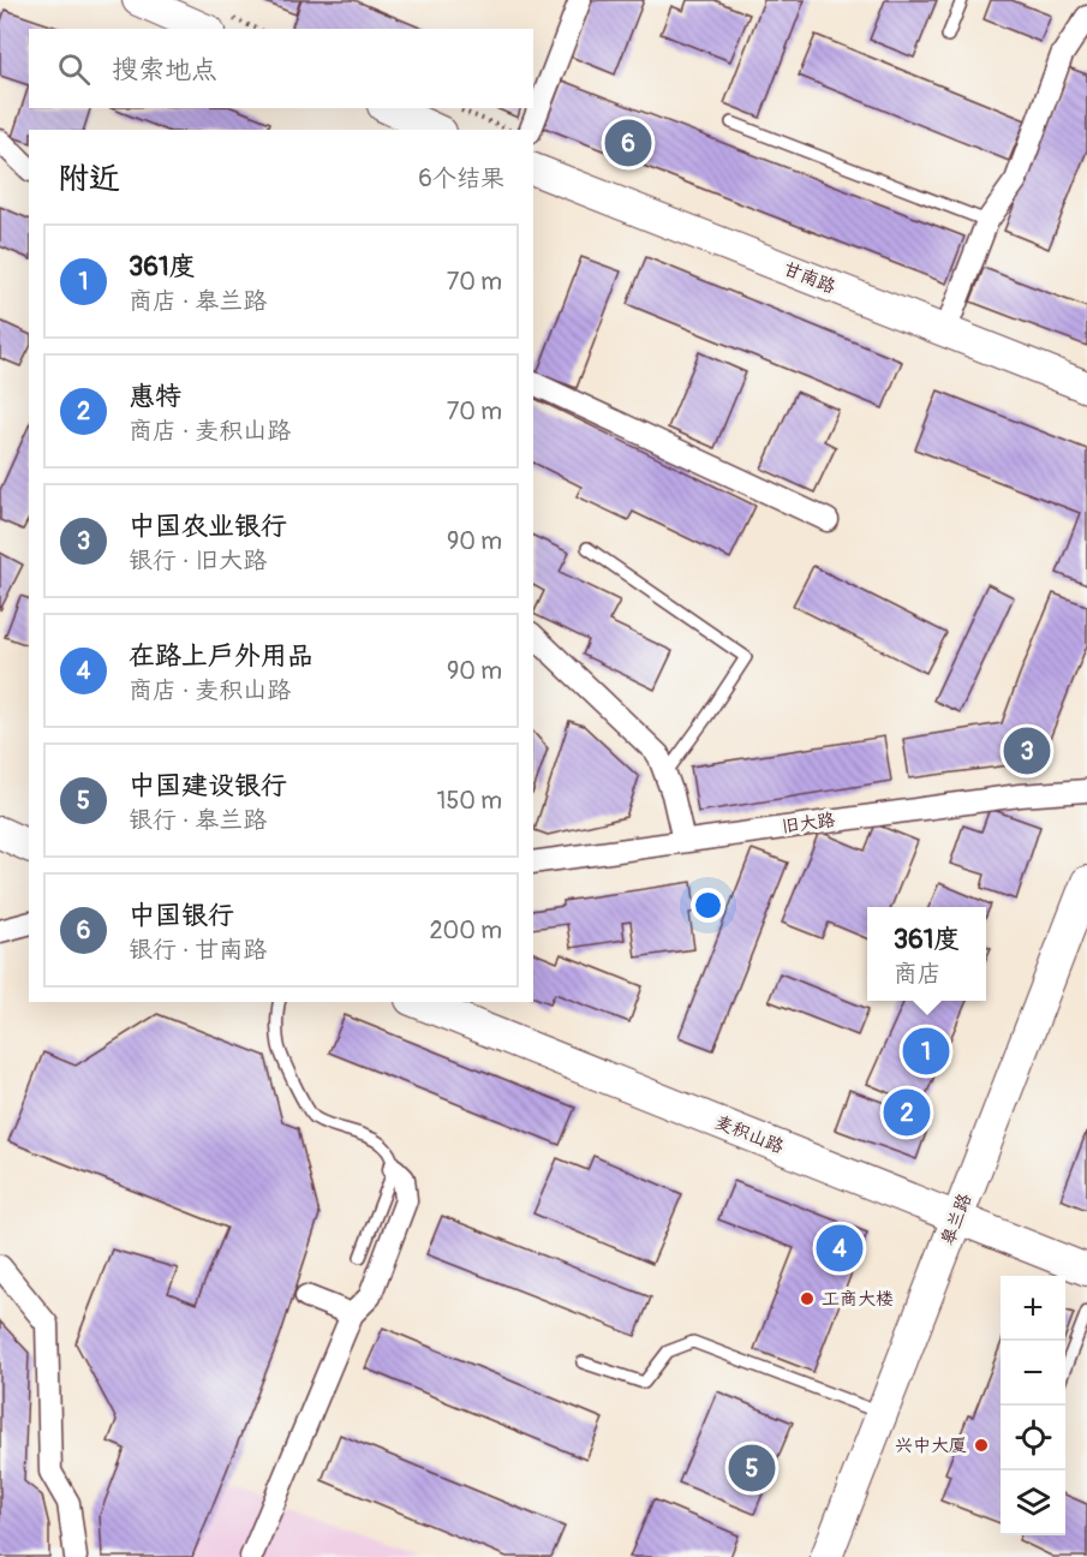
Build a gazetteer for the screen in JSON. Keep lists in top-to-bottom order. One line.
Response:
{"streets":{"street":["甘南路","旧大路","麦积山路","皋兰路"]},"crossings":[["麦积山路","皋兰路"]],"places":["工商大楼","兴中大厦"],"page":{"search":"搜索地点","pins":["6","3","1","2","4","5"],"heading":["附近","6个结果"],"list":[{"mark":"1","name":"361度","note":"商店 · 皋兰路","value":"70 m"},{"mark":"2","name":"惠特","note":"商店 · 麦积山路","value":"70 m"},{"mark":"3","name":"中国农业银行","note":"银行 · 旧大路","value":"90 m"},{"mark":"4","name":"在路上户外用品","note":"商店 · 麦积山路","value":"90 m"},{"mark":"5","name":"中国建设银行","note":"银行 · 皋兰路","value":"150 m"},{"mark":"6","name":"中国银行","note":"银行 · 甘南路","value":"200 m"}],"popup":["361度","商店"],"map_buttons":["+","−"]}}
